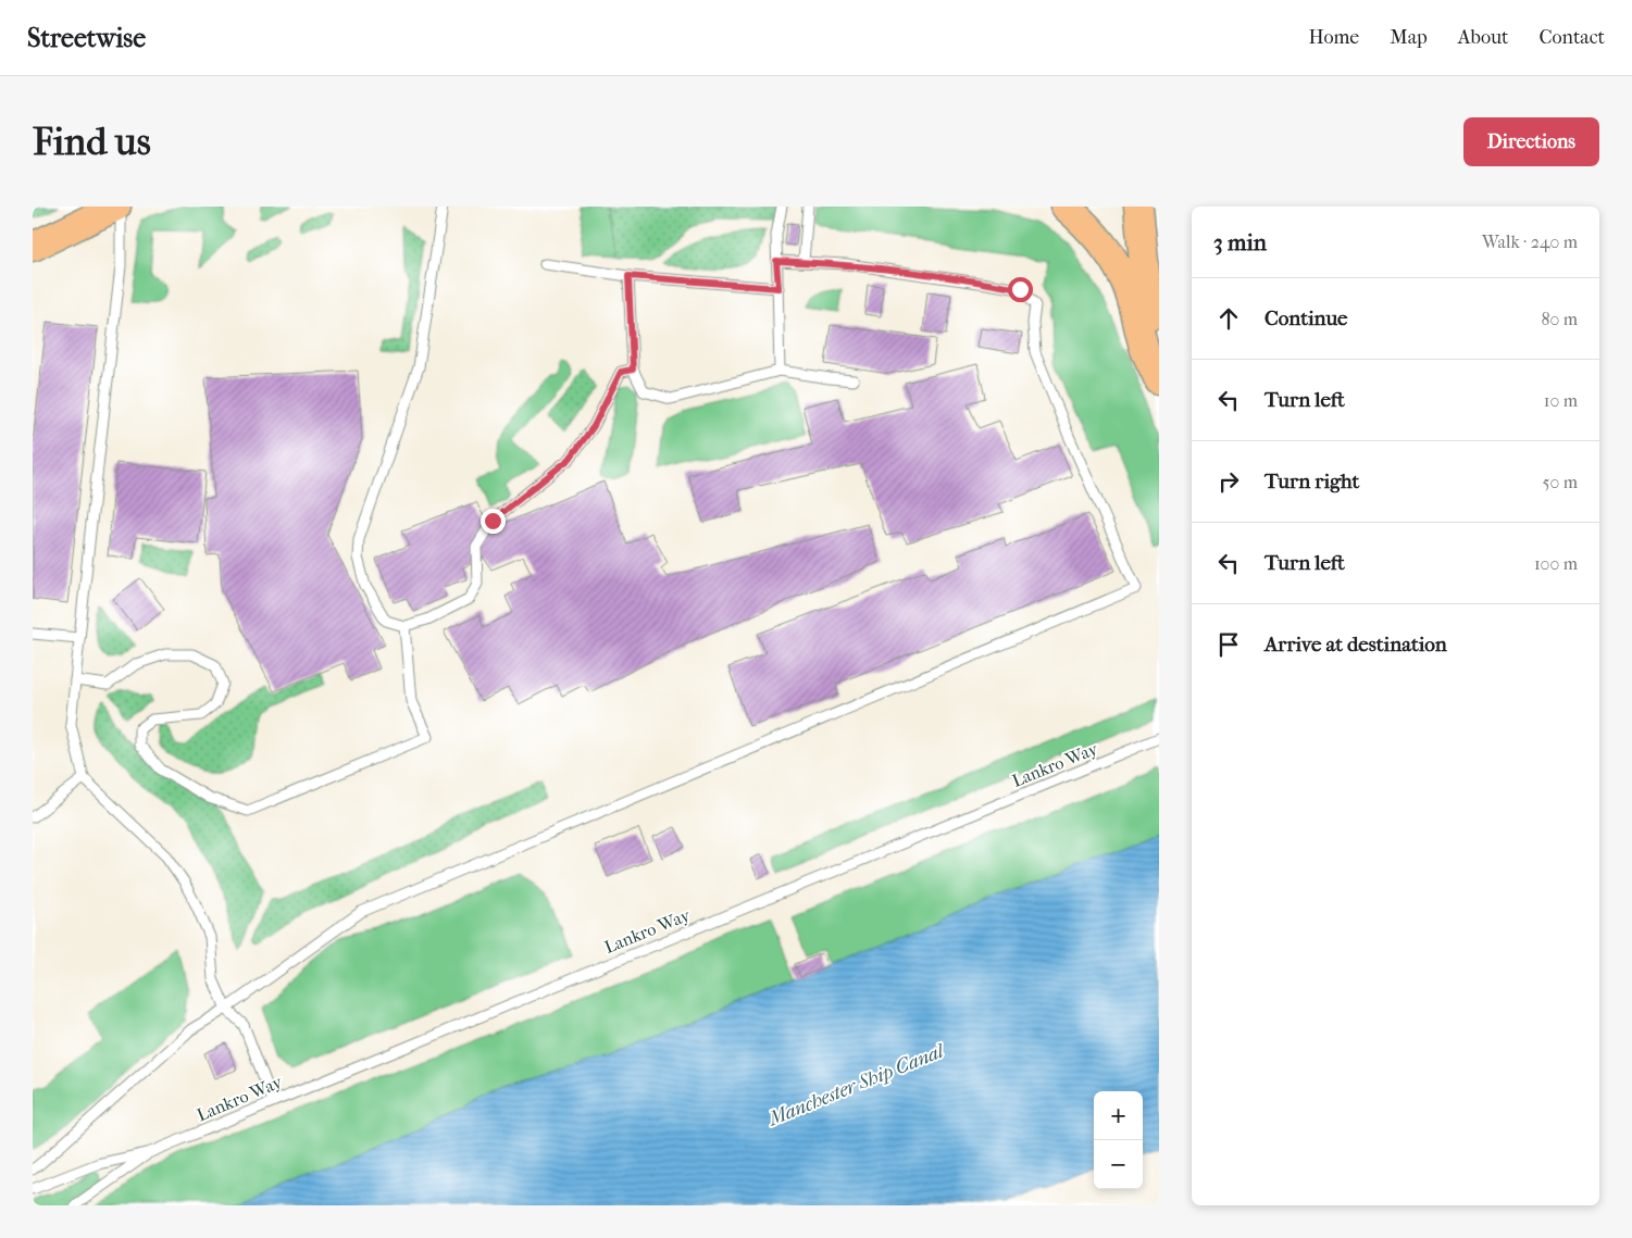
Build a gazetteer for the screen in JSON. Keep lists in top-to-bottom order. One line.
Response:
{"streets":{"lane":["Lankro Way"]},"water":["Manchester Ship Canal"],"page":{"header":"Streetwise","nav":["Home","Map","About","Contact"],"buttons":"Directions","title":"Find us","heading":["3 min","Walk · 240 m"],"list":[["Continue","80 m"],["Turn left","10 m"],["Turn right","50 m"],["Turn left","100 m"],"Arrive at destination"],"map_buttons":["+","−"]}}
